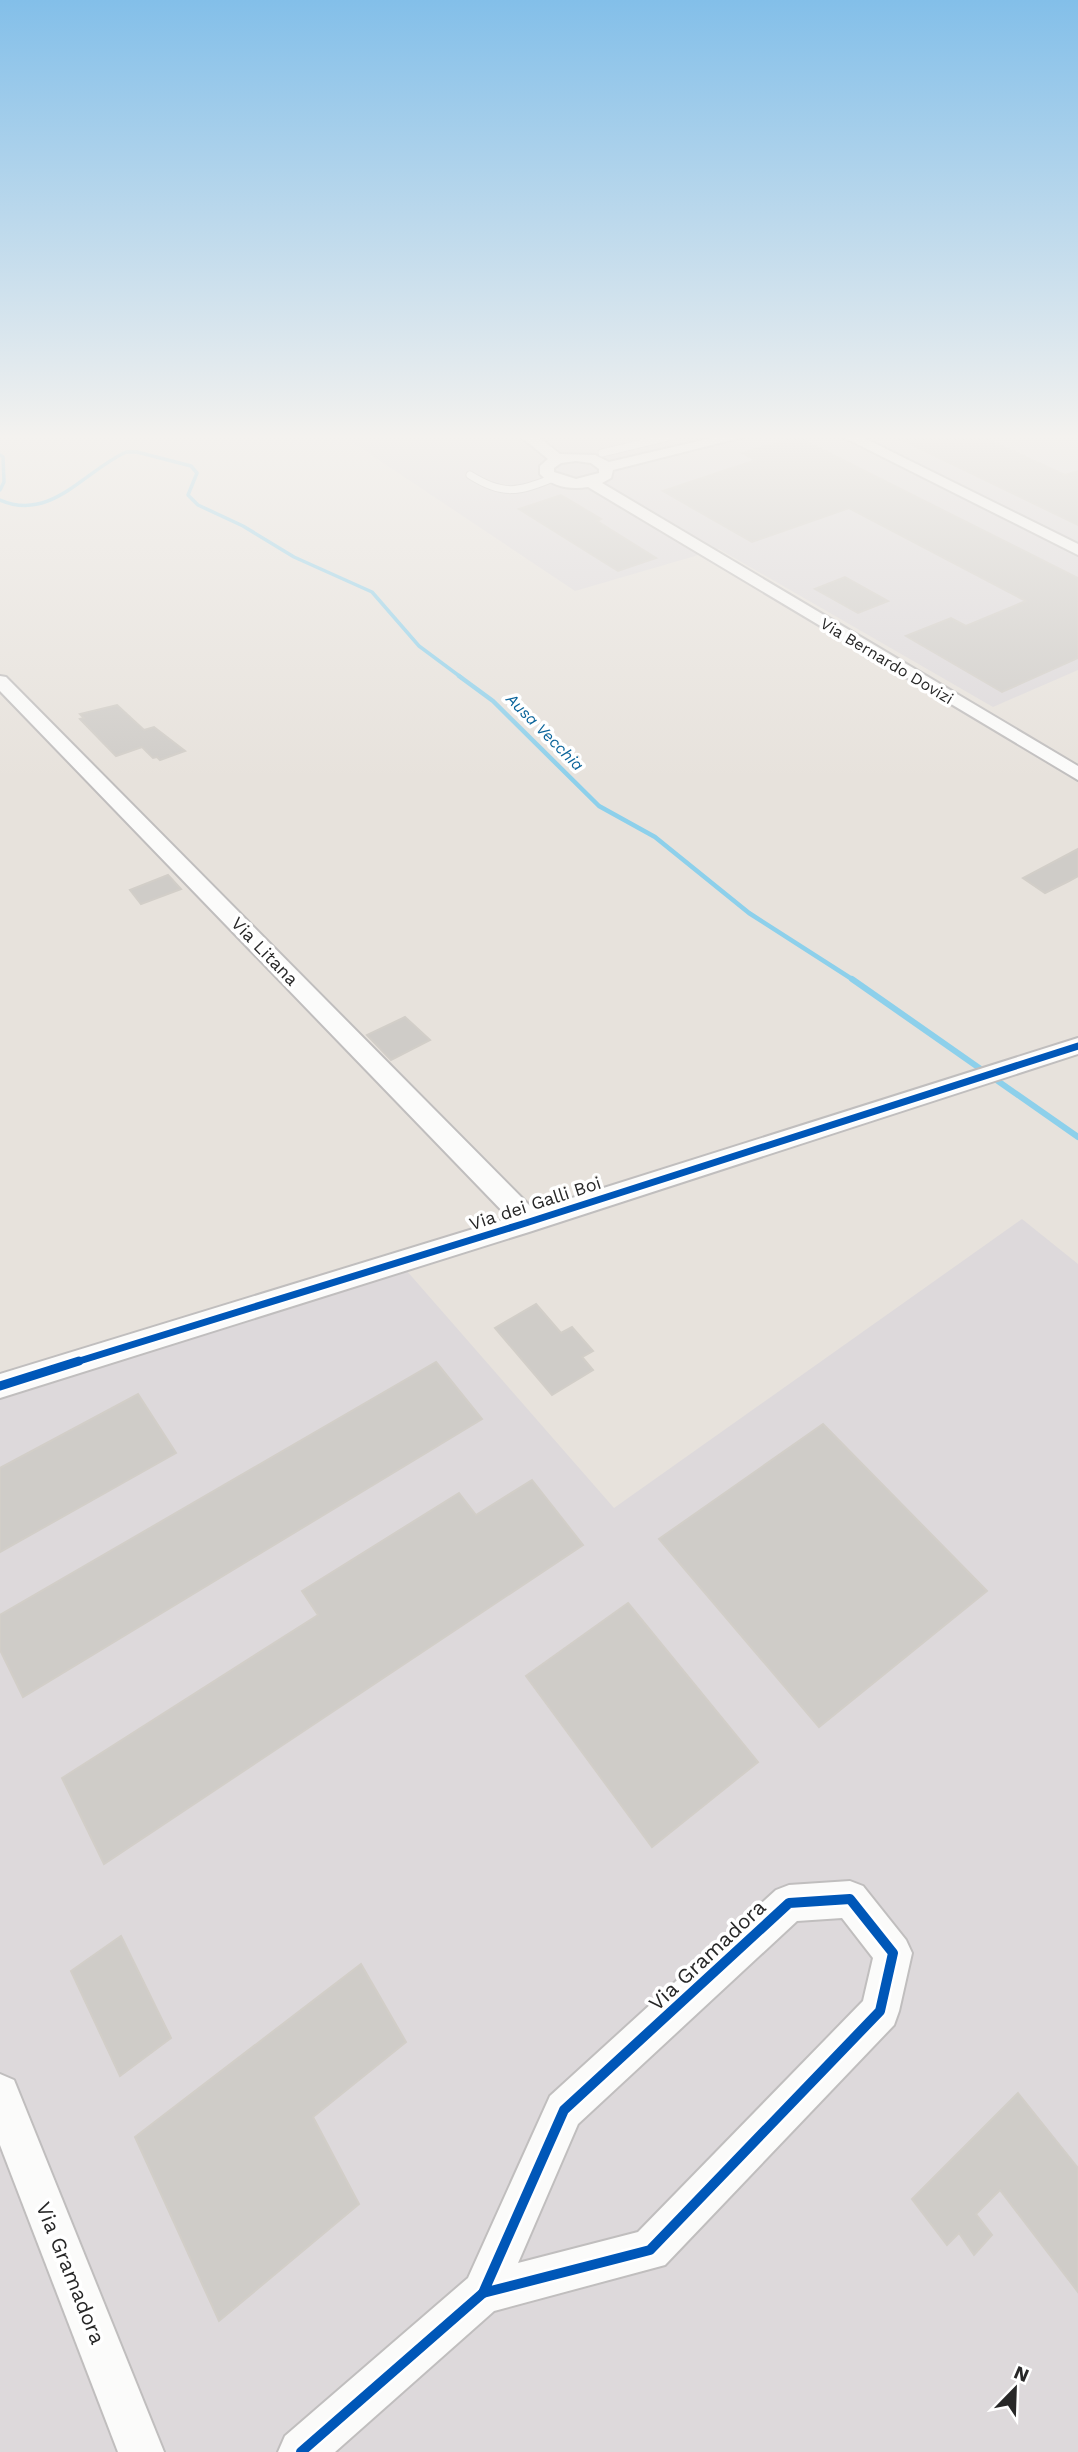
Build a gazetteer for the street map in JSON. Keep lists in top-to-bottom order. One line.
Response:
{"streets":{"street":["Via Bernardo Dovizi","Via Litana","Via dei Galli Boi","Via Gramadora"]},"crossings":[["Via Litana","Via dei Galli Boi"]],"water":["Ausa Vecchia"],"north":"top right"}
